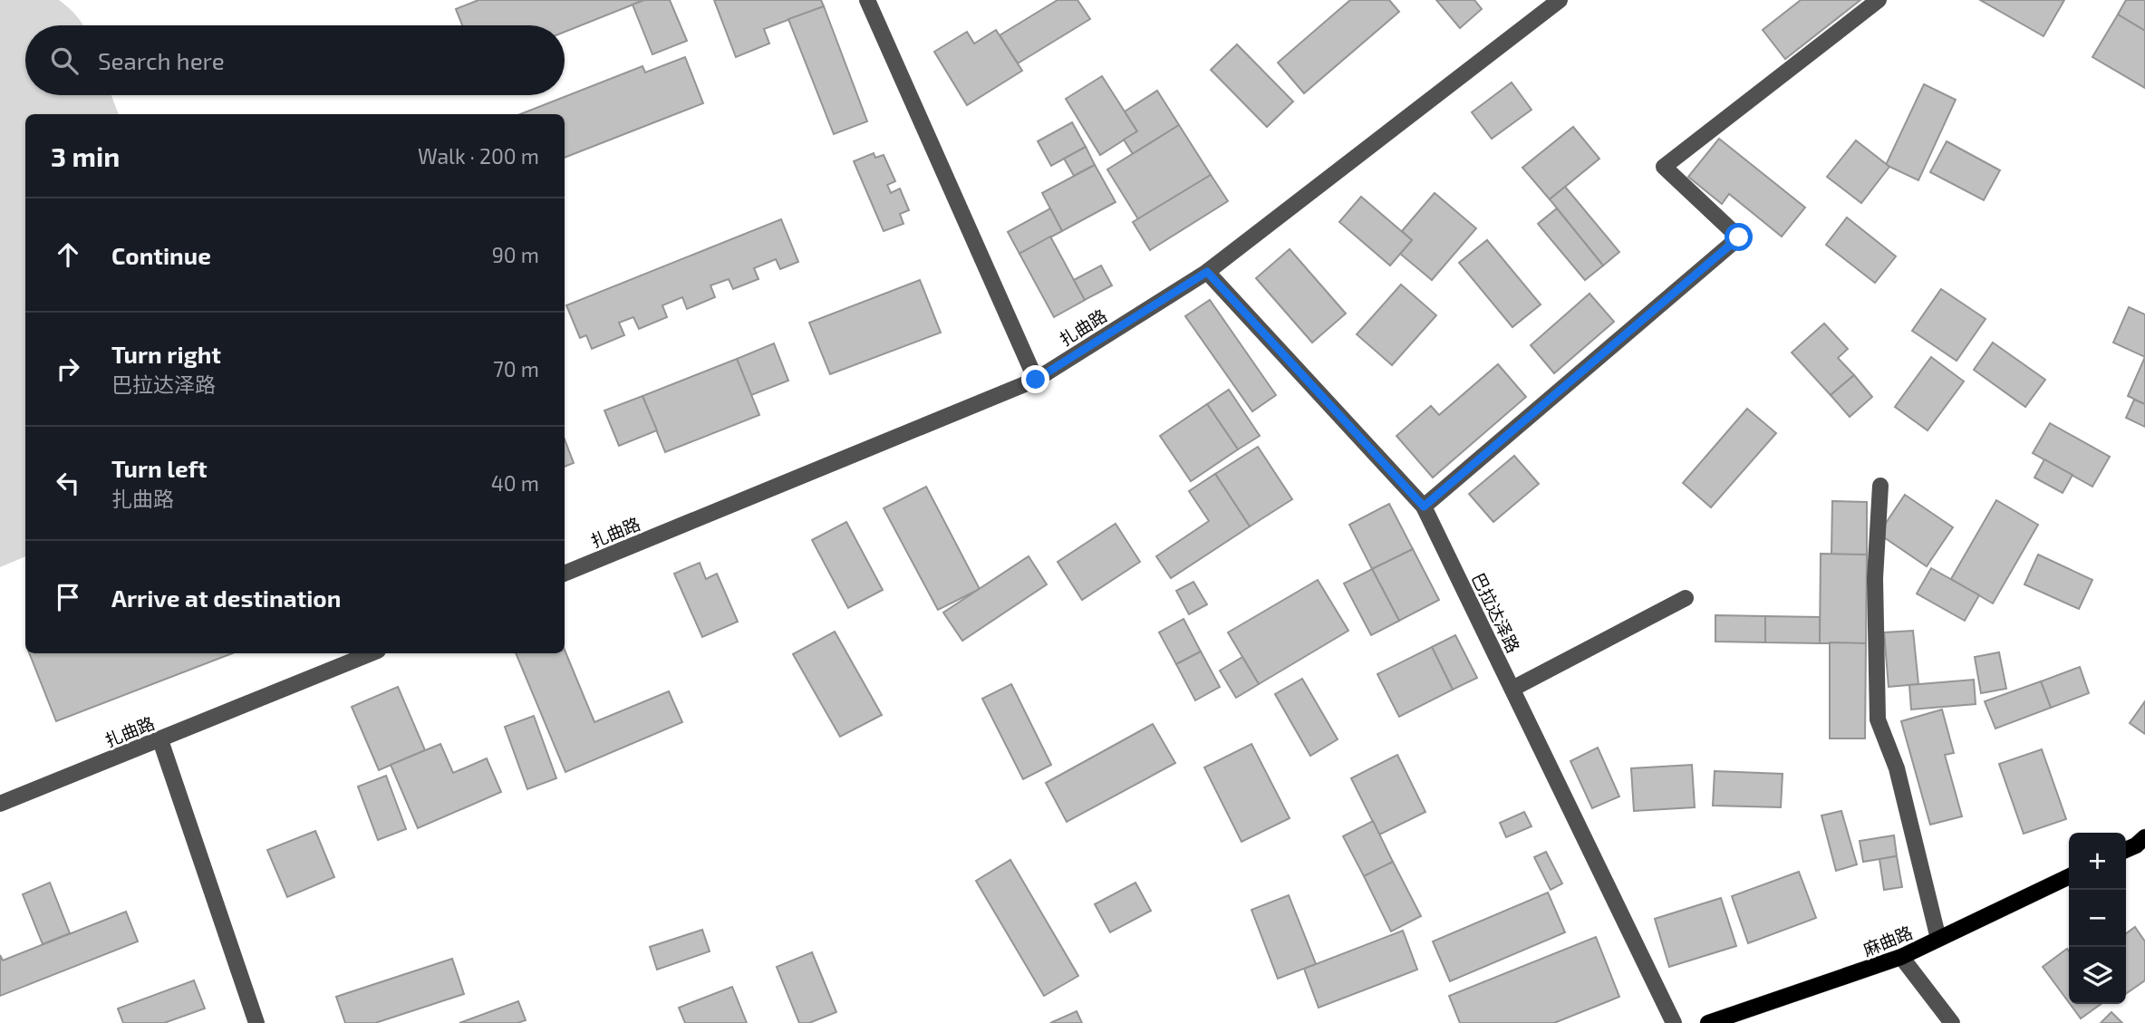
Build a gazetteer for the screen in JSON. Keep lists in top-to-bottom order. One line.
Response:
{"streets":{"main road":["麻曲路"],"street":["扎曲路","巴拉达泽路"]},"crossings":[["扎曲路","巴拉达泽路"]],"page":{"search":"Search here","heading":["3 min","Walk · 200 m"],"list":[["Continue","90 m"],["Turn right","巴拉达泽路","70 m"],["Turn left","扎曲路","40 m"],"Arrive at destination"],"map_buttons":["+","−"]}}
